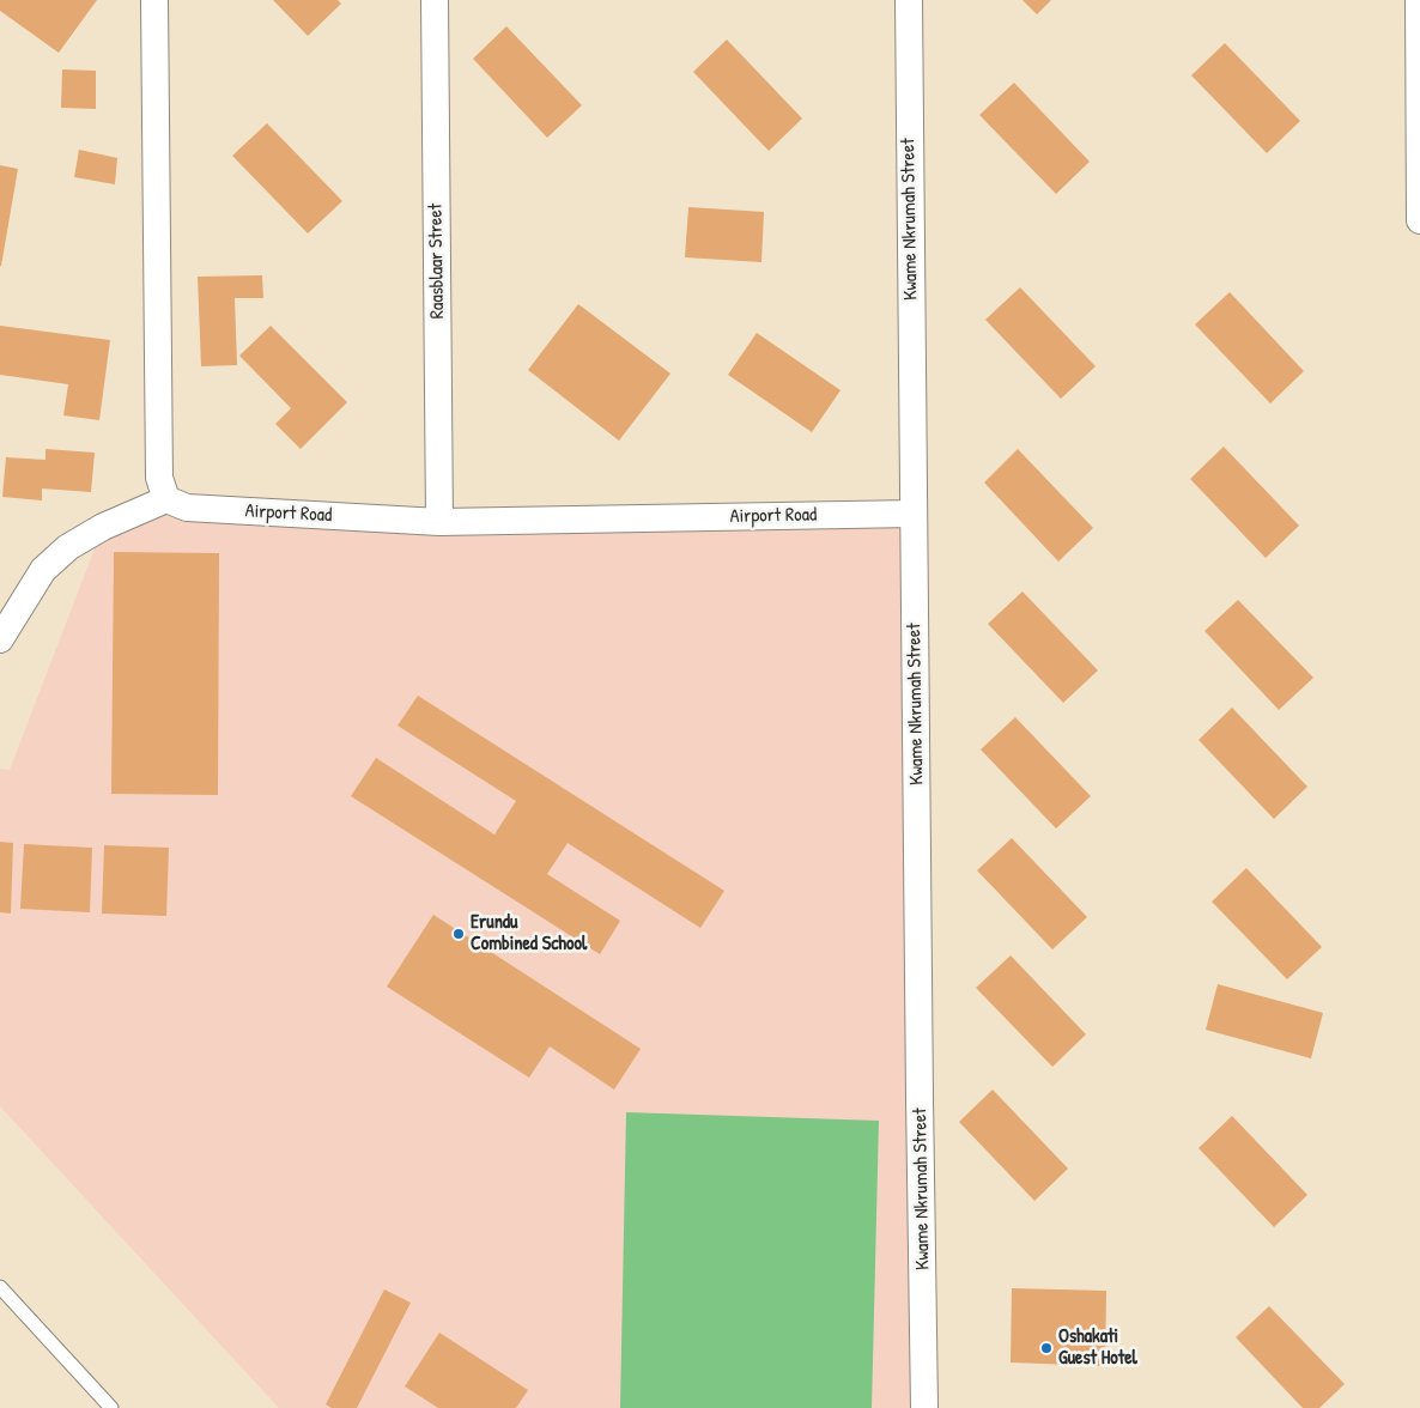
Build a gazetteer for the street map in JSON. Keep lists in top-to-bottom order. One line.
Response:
{"streets":{"street":["Kwame Nkrumah Street","Raasblaar Street","Airport Road"]},"crossings":[["Kwame Nkrumah Street","Airport Road"],["Raasblaar Street","Airport Road"]],"places":["Erundu Combined School","Oshakati Guest Hotel"]}
